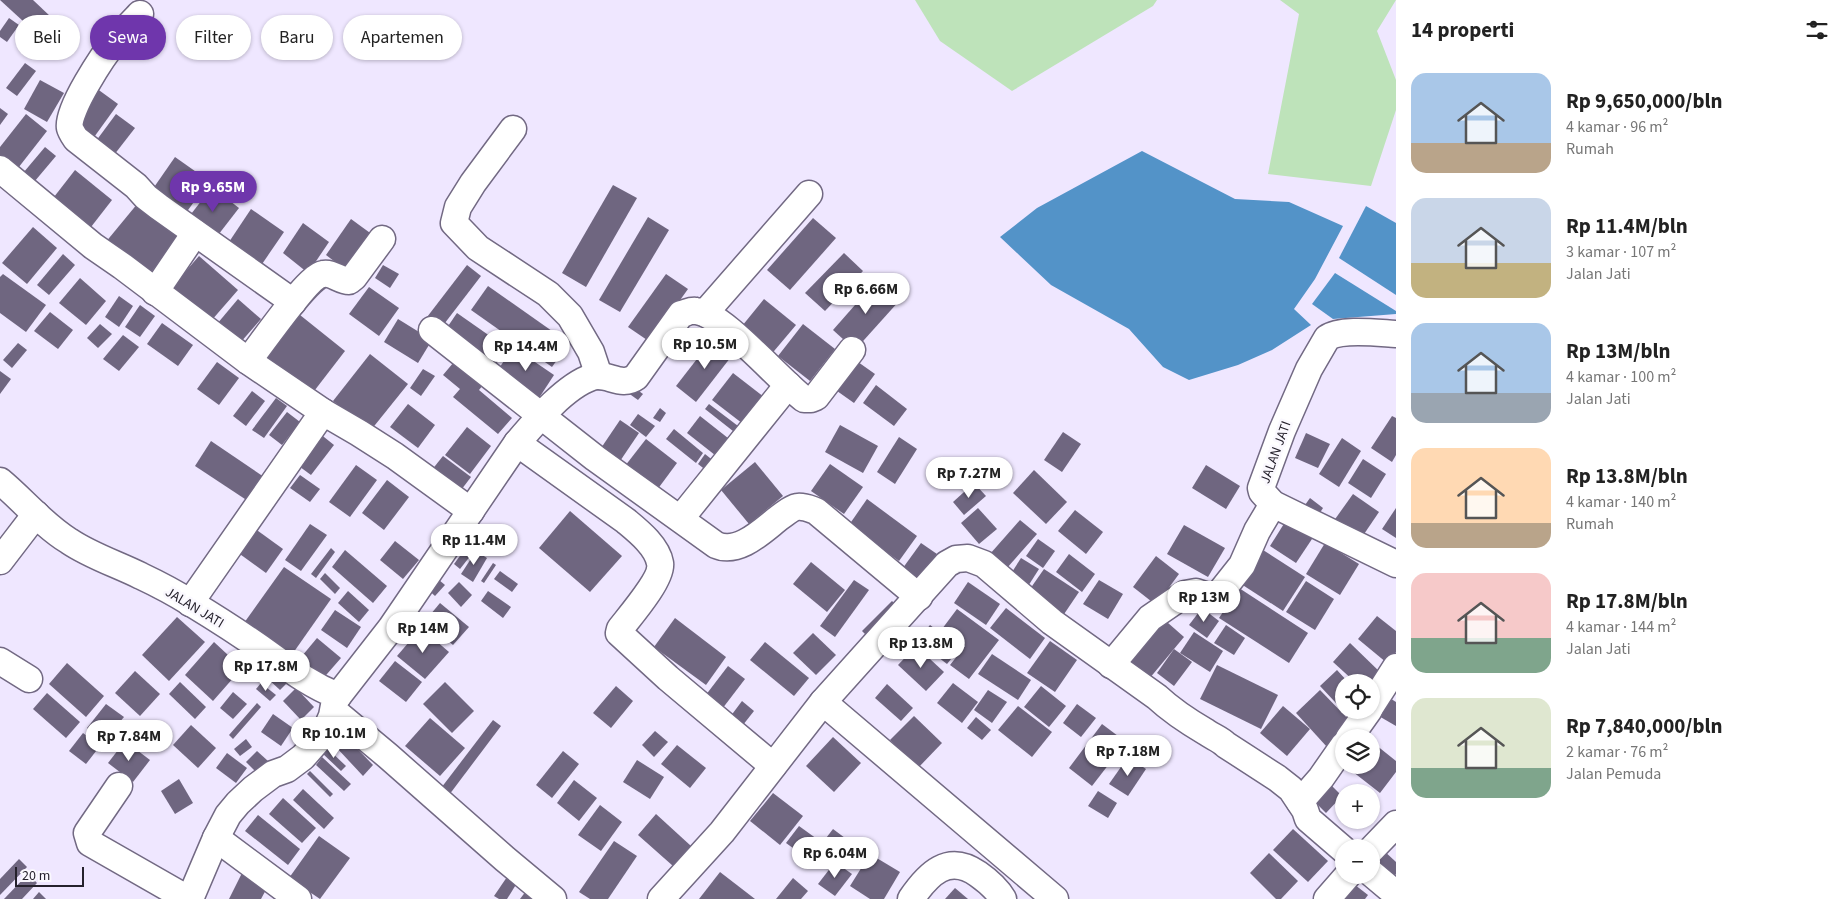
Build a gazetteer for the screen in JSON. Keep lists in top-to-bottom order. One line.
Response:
{"streets":{"street":["JALAN JATI"]},"scale_bar":"20 m","page":{"heading":"14 properti","chip":["Beli","Sewa","Filter","Baru","Apartemen"],"list":[{"name":"Rp 9,650,000/bln","note":"4 kamar · 96 m² · Rumah"},{"name":"Rp 11.4M/bln","note":"3 kamar · 107 m² · Jalan Jati"},{"name":"Rp 13M/bln","note":"4 kamar · 100 m² · Jalan Jati"},{"name":"Rp 13.8M/bln","note":"4 kamar · 140 m² · Rumah"},{"name":"Rp 17.8M/bln","note":"4 kamar · 144 m² · Jalan Jati"},{"name":"Rp 7,840,000/bln","note":"2 kamar · 76 m² · Jalan Pemuda"}],"price":["Rp 9.65M","Rp 6.66M","Rp 10.5M","Rp 14.4M","Rp 7.27M","Rp 11.4M","Rp 13M","Rp 14M","Rp 13.8M","Rp 17.8M","Rp 10.1M","Rp 7.84M","Rp 7.18M","Rp 6.04M"],"map_buttons":["+","−"],"scale":"20 m"}}
